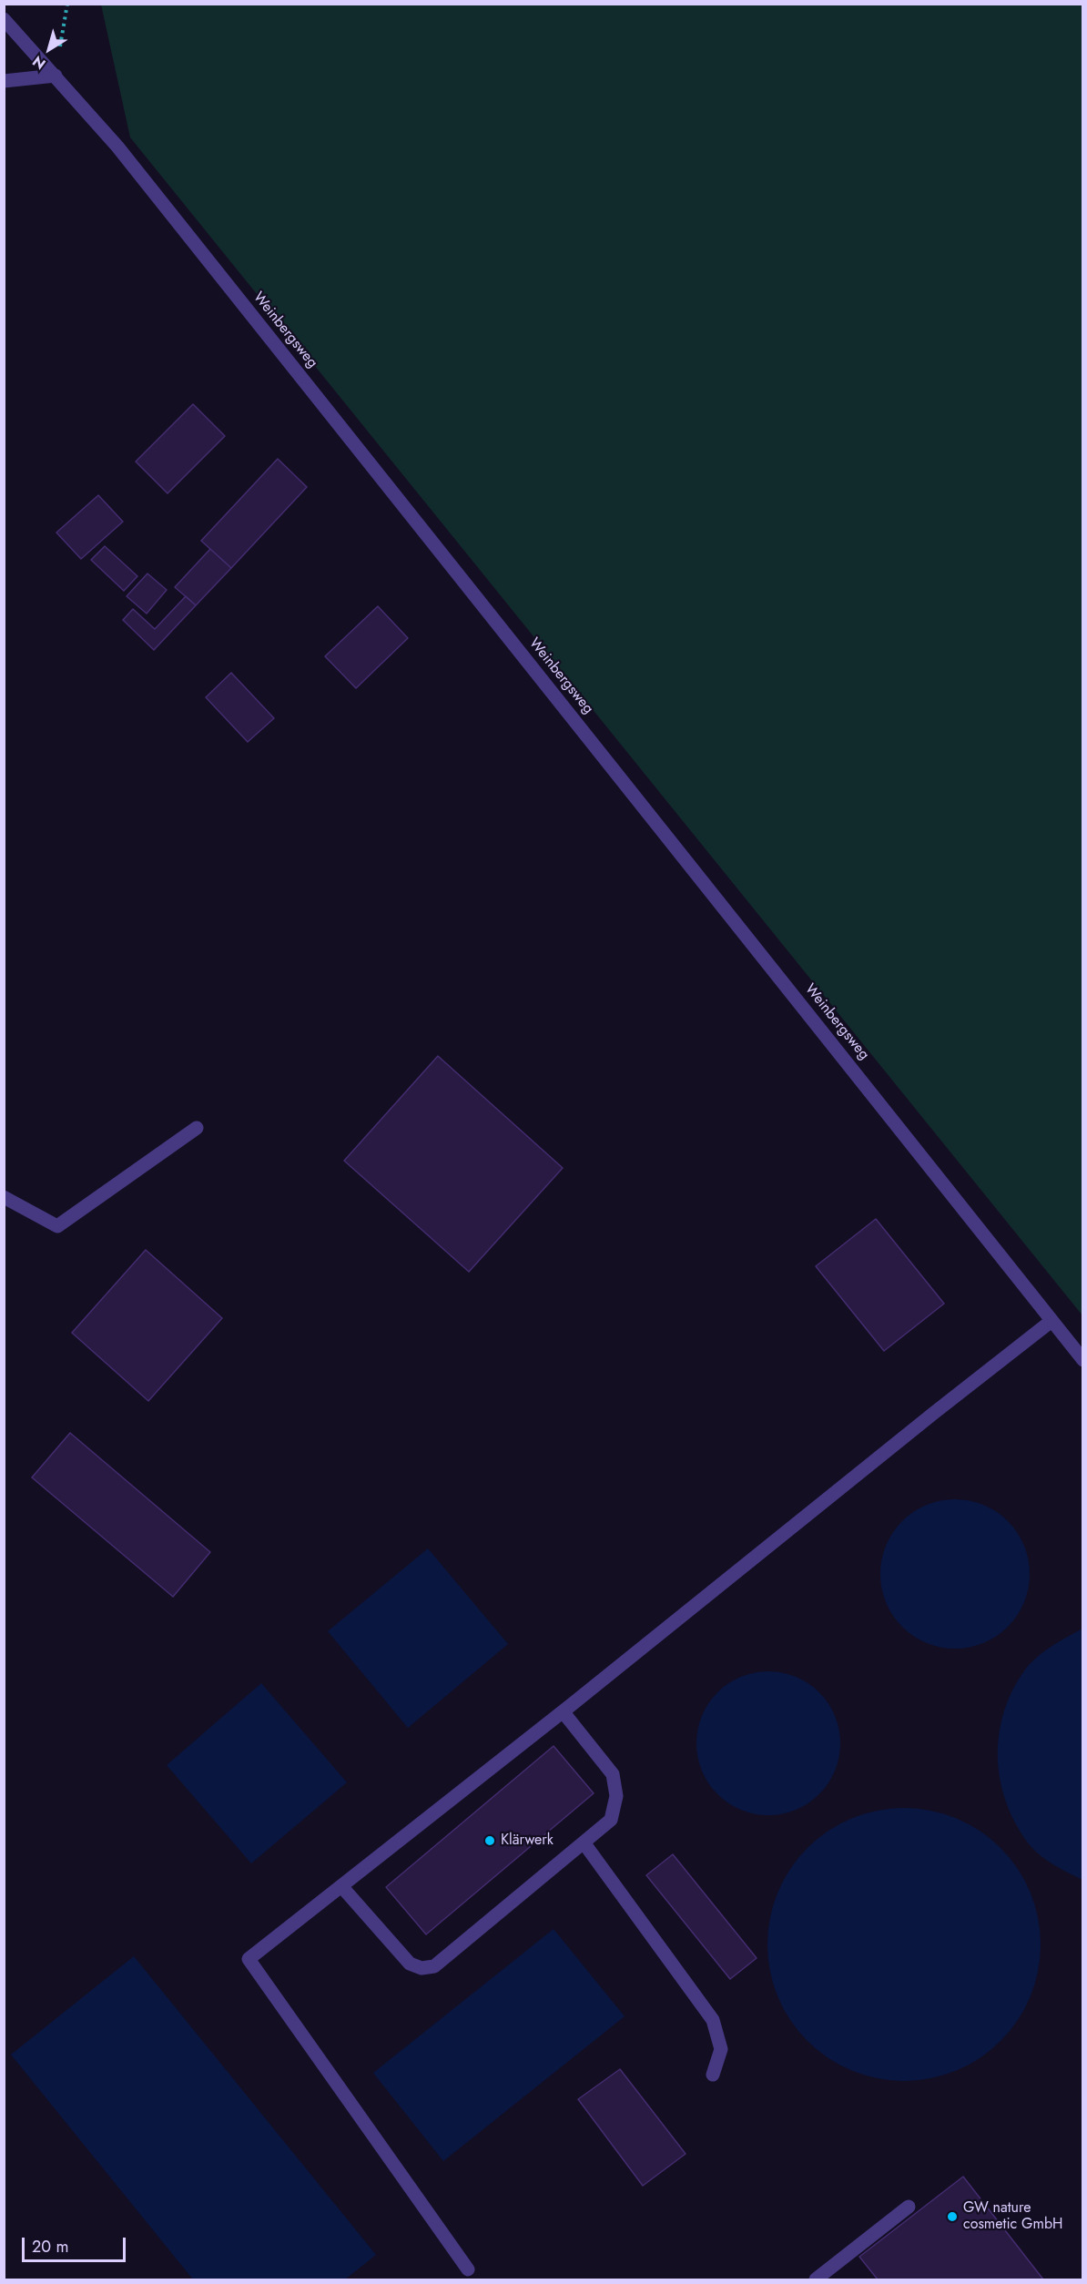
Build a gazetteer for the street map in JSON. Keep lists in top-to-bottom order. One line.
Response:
{"streets":{"street":["Weinbergsweg"]},"places":["Klärwerk","GW nature cosmetic GmbH"],"scale_bar":"20 m","north":"bottom left"}
